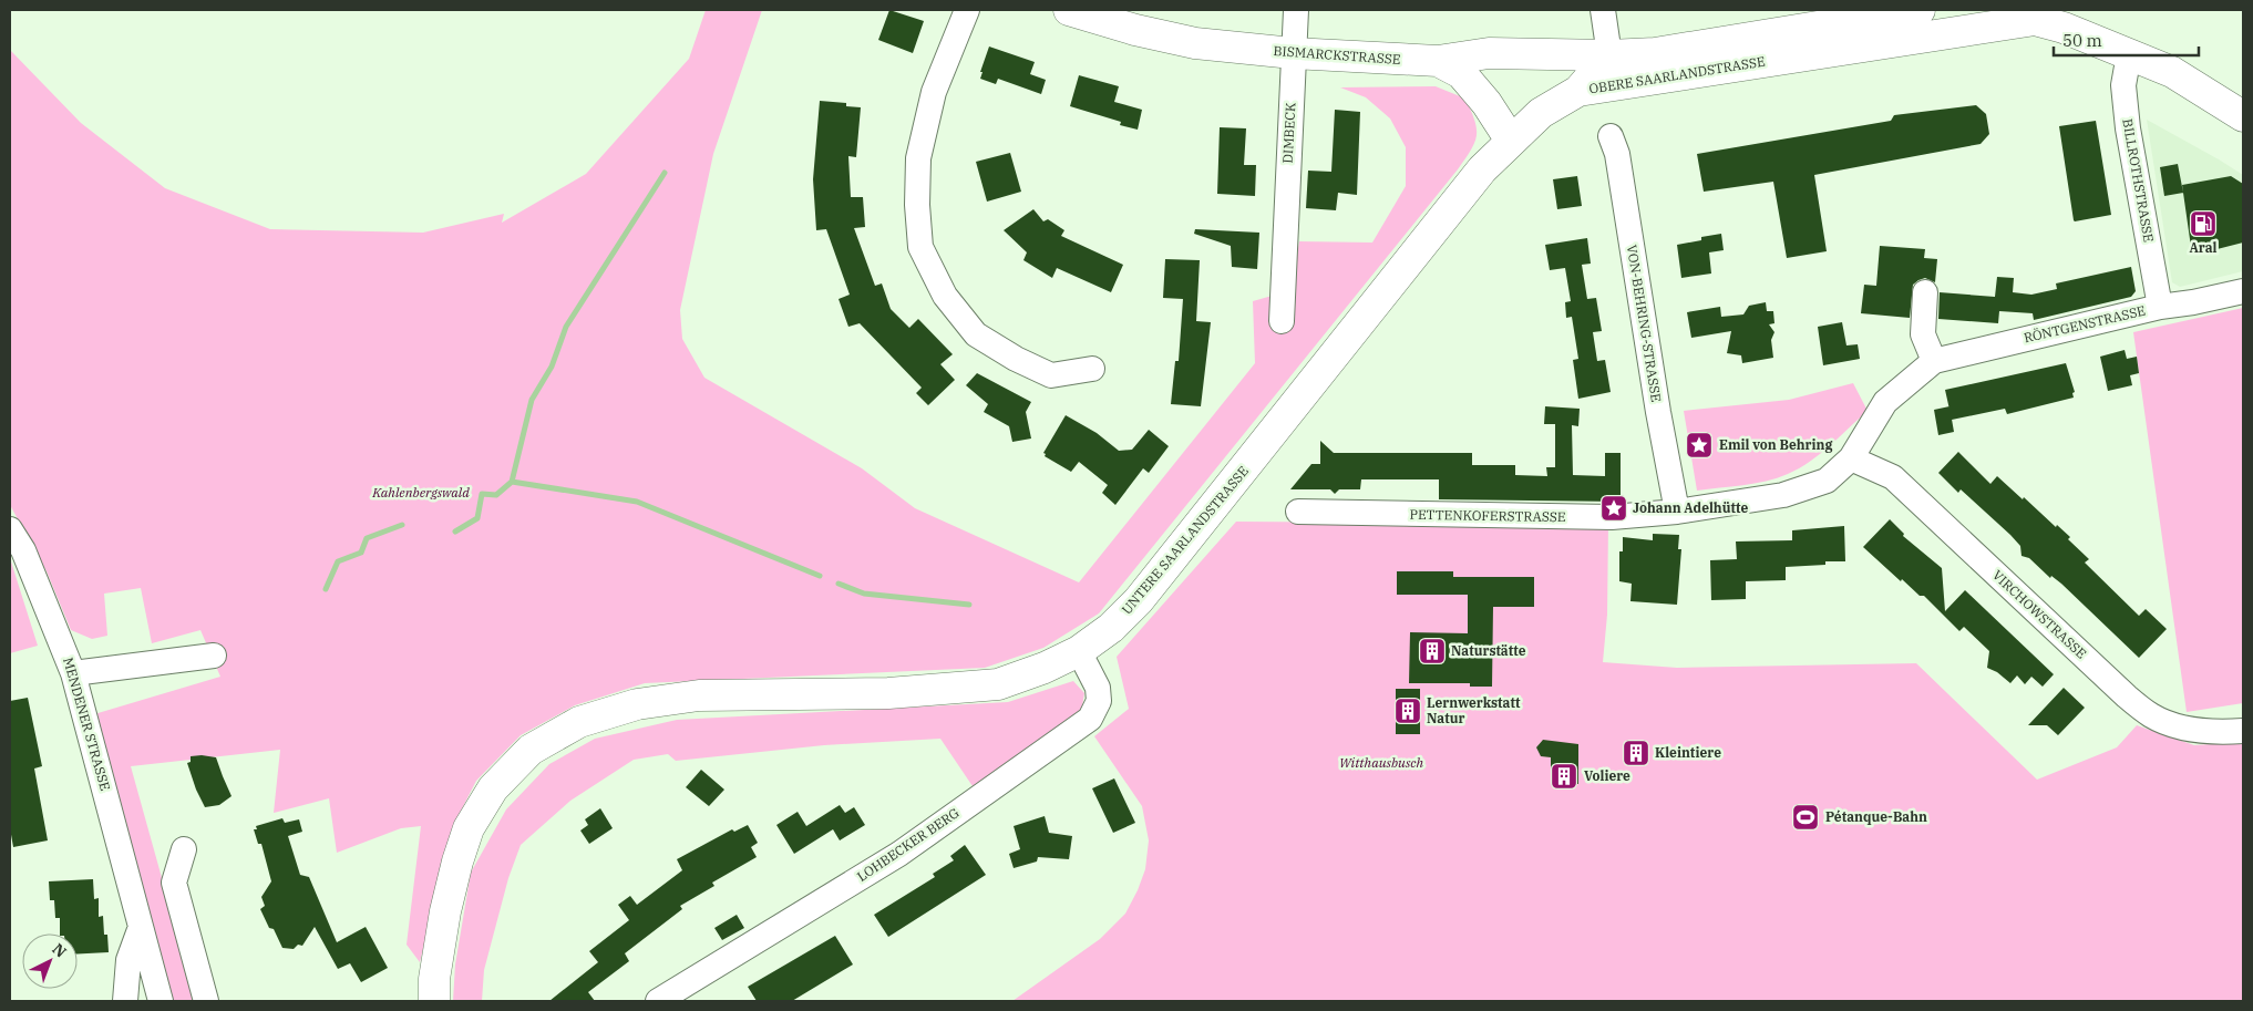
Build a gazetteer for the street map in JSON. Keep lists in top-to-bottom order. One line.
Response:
{"streets":{"main road":["BISMARCKSTRASSE","OBERE SAARLANDSTRASSE","UNTERE SAARLANDSTRASSE"],"street":["DIMBECK","BILLROTHSTRASSE","VON-BEHRING-STRASSE","RÖNTGENSTRASSE","PETTENKOFERSTRASSE","VIRCHOWSTRASSE","MENDENER STRASSE","LOHBECKER BERG"]},"crossings":[["BISMARCKSTRASSE","OBERE SAARLANDSTRASSE"],["BISMARCKSTRASSE","DIMBECK"],["OBERE SAARLANDSTRASSE","BILLROTHSTRASSE"],["OBERE SAARLANDSTRASSE","UNTERE SAARLANDSTRASSE"],["BILLROTHSTRASSE","RÖNTGENSTRASSE"],["VON-BEHRING-STRASSE","PETTENKOFERSTRASSE"],["RÖNTGENSTRASSE","PETTENKOFERSTRASSE"],["PETTENKOFERSTRASSE","VIRCHOWSTRASSE"],["UNTERE SAARLANDSTRASSE","LOHBECKER BERG"]],"parks":["Kahlenbergswald","Witthausbusch"],"places":{"fuel station":["Aral"],"place":["Emil von Behring","Johann Adelhütte"],"building":["Naturstätte","Lernwerkstatt Natur","Kleintiere","Voliere"],"sports":["Pétanque-Bahn"]},"scale_bar":"50 m","north":"top right"}
